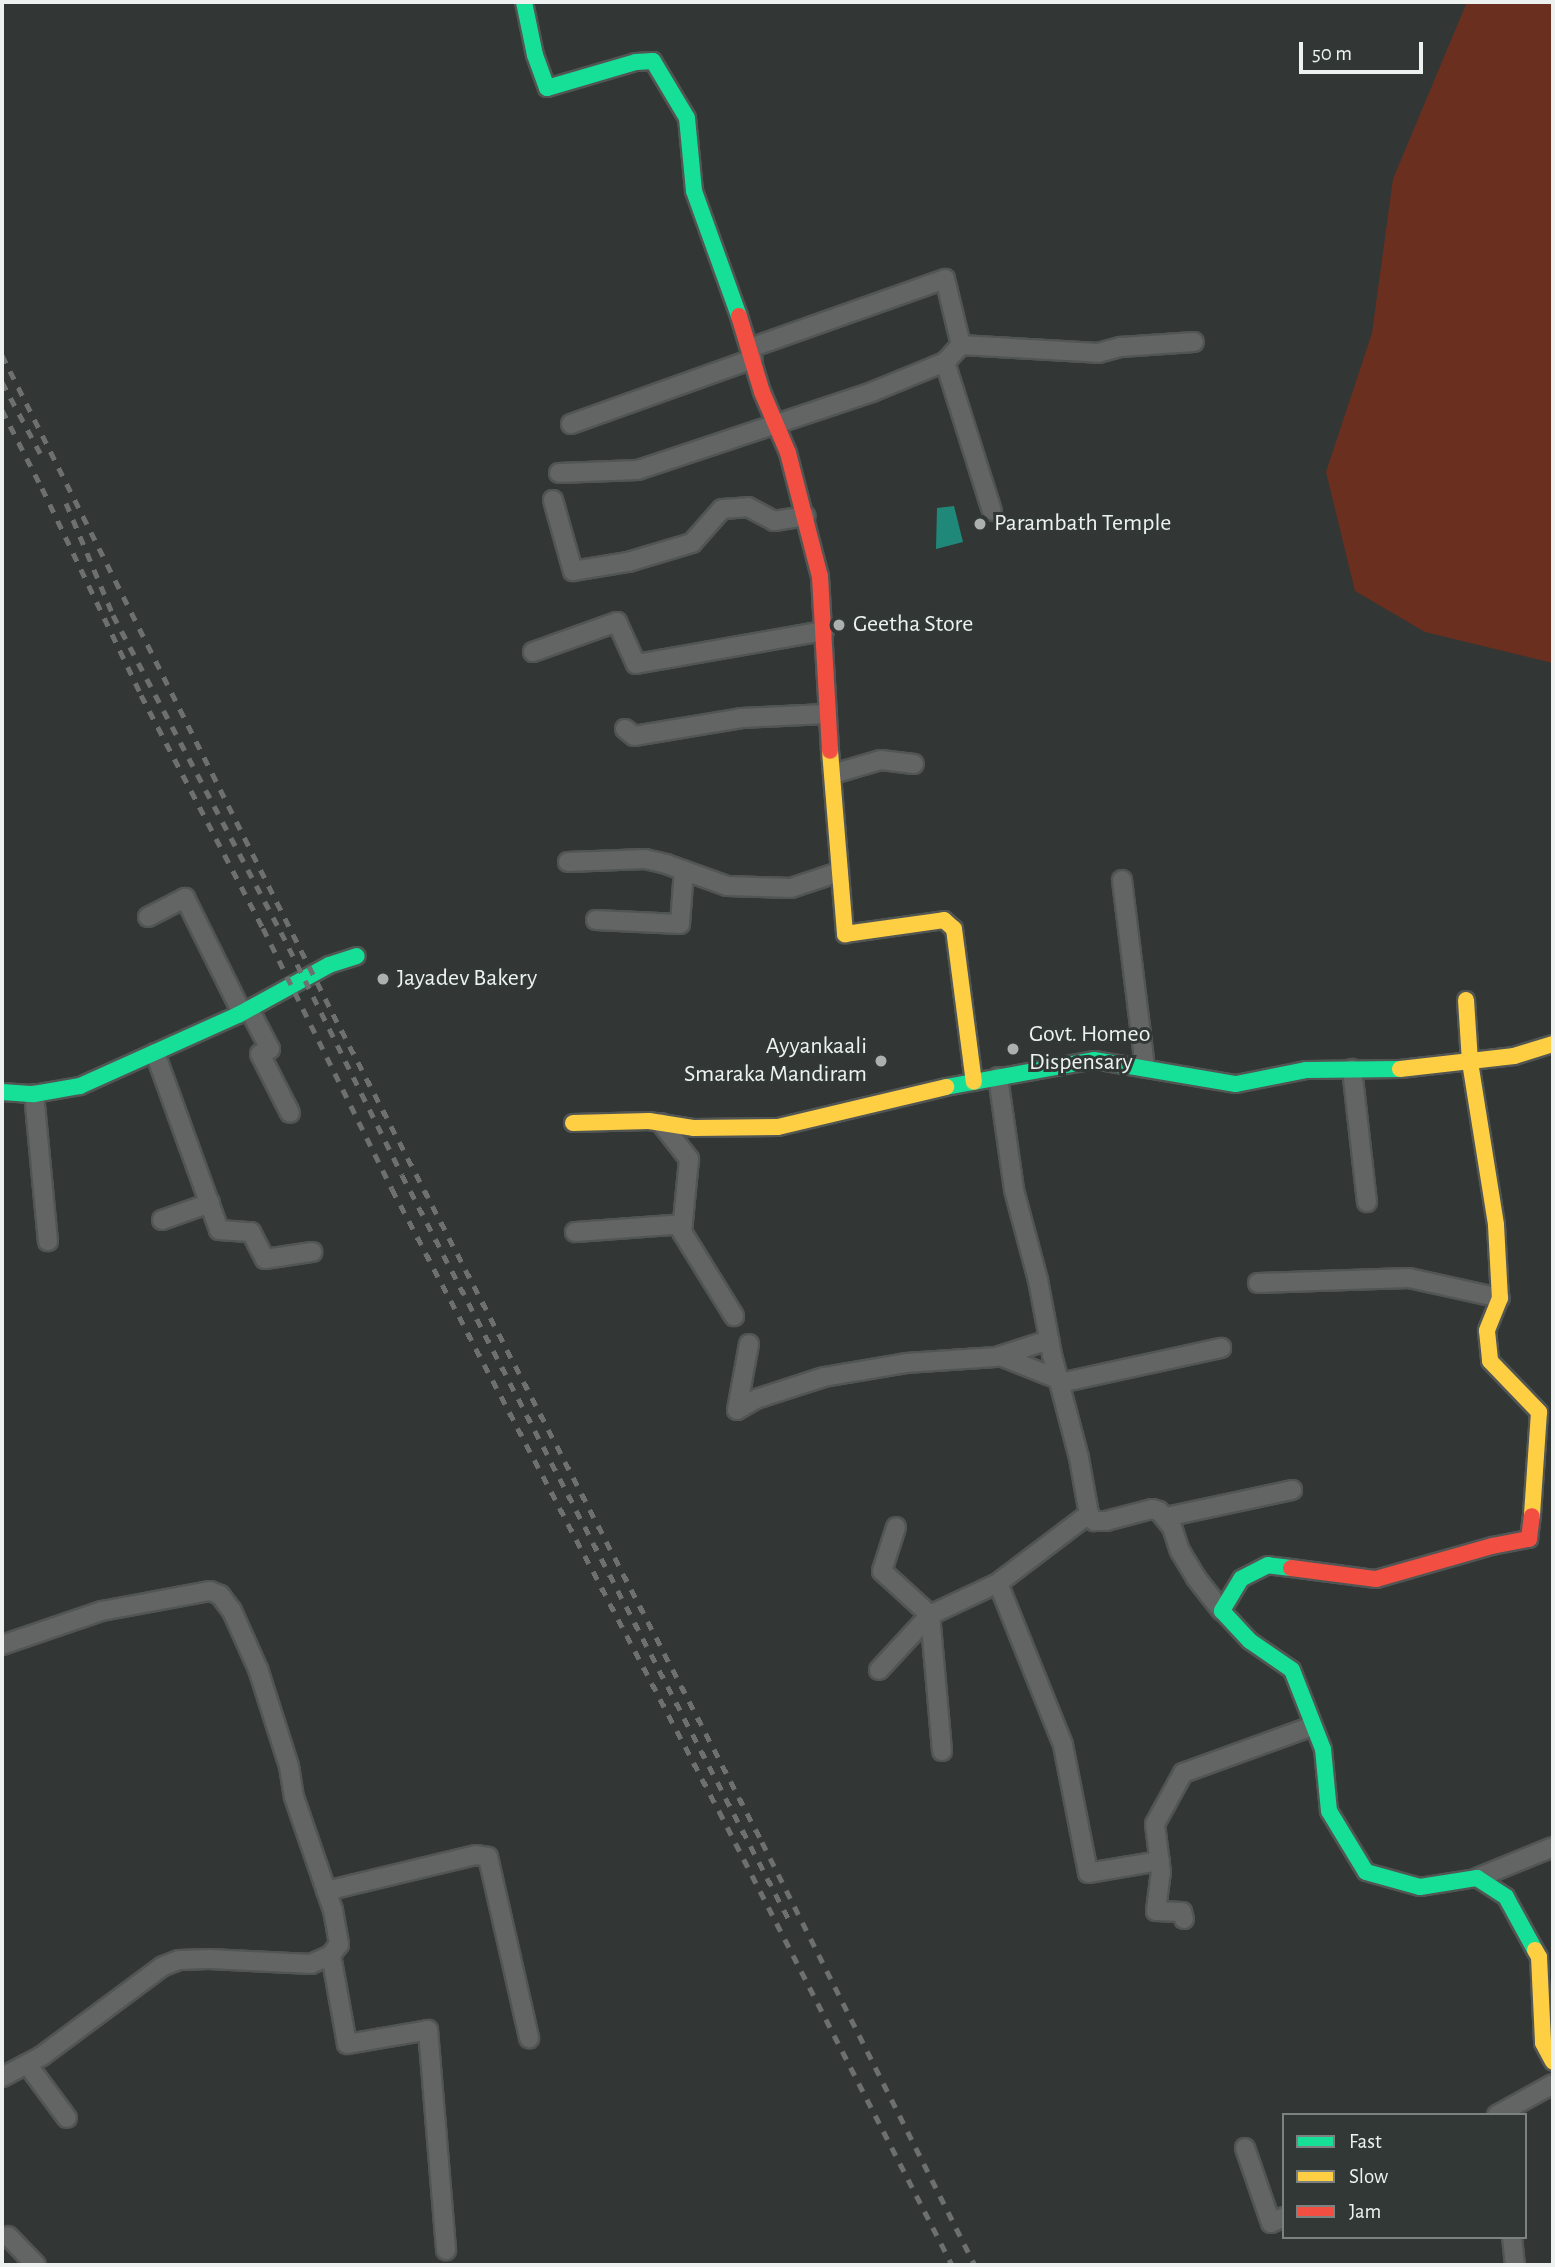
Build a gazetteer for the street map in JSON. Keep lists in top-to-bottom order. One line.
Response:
{"places":["Parambath Temple","Geetha Store","Jayadev Bakery","Govt. Homeo Dispensary","Ayyankaali Smaraka Mandiram"],"legend":["Fast","Slow","Jam"],"scale_bar":"50 m"}
